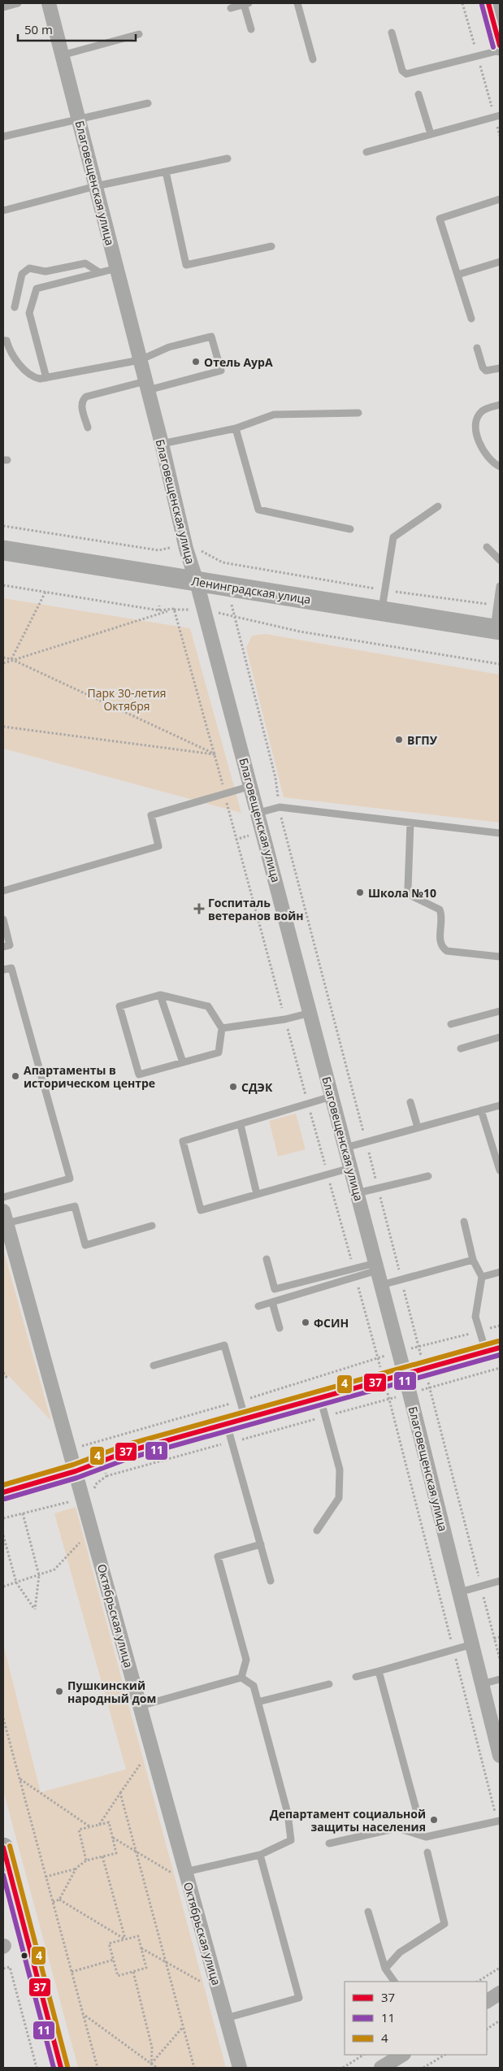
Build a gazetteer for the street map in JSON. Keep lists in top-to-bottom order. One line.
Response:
{"streets":{"main road":["Ленинградская улица"],"street":["Благовещенская улица","Октябрьская улица"]},"crossings":[["Благовещенская улица","Ленинградская улица"]],"parks":["Парк 30-летия Октября"],"places":{"other":["Отель АурА","ВГПУ","Школа №10","Апартаменты в историческом центре","СДЭК","ФСИН","Пушкинский народный дом","Департамент социальной защиты населения"],"health":["Госпиталь ветеранов войн"]},"lines":["transit line 37","transit line 11","transit line 4"],"legend":["37","11","4"],"scale_bar":"50 m"}
